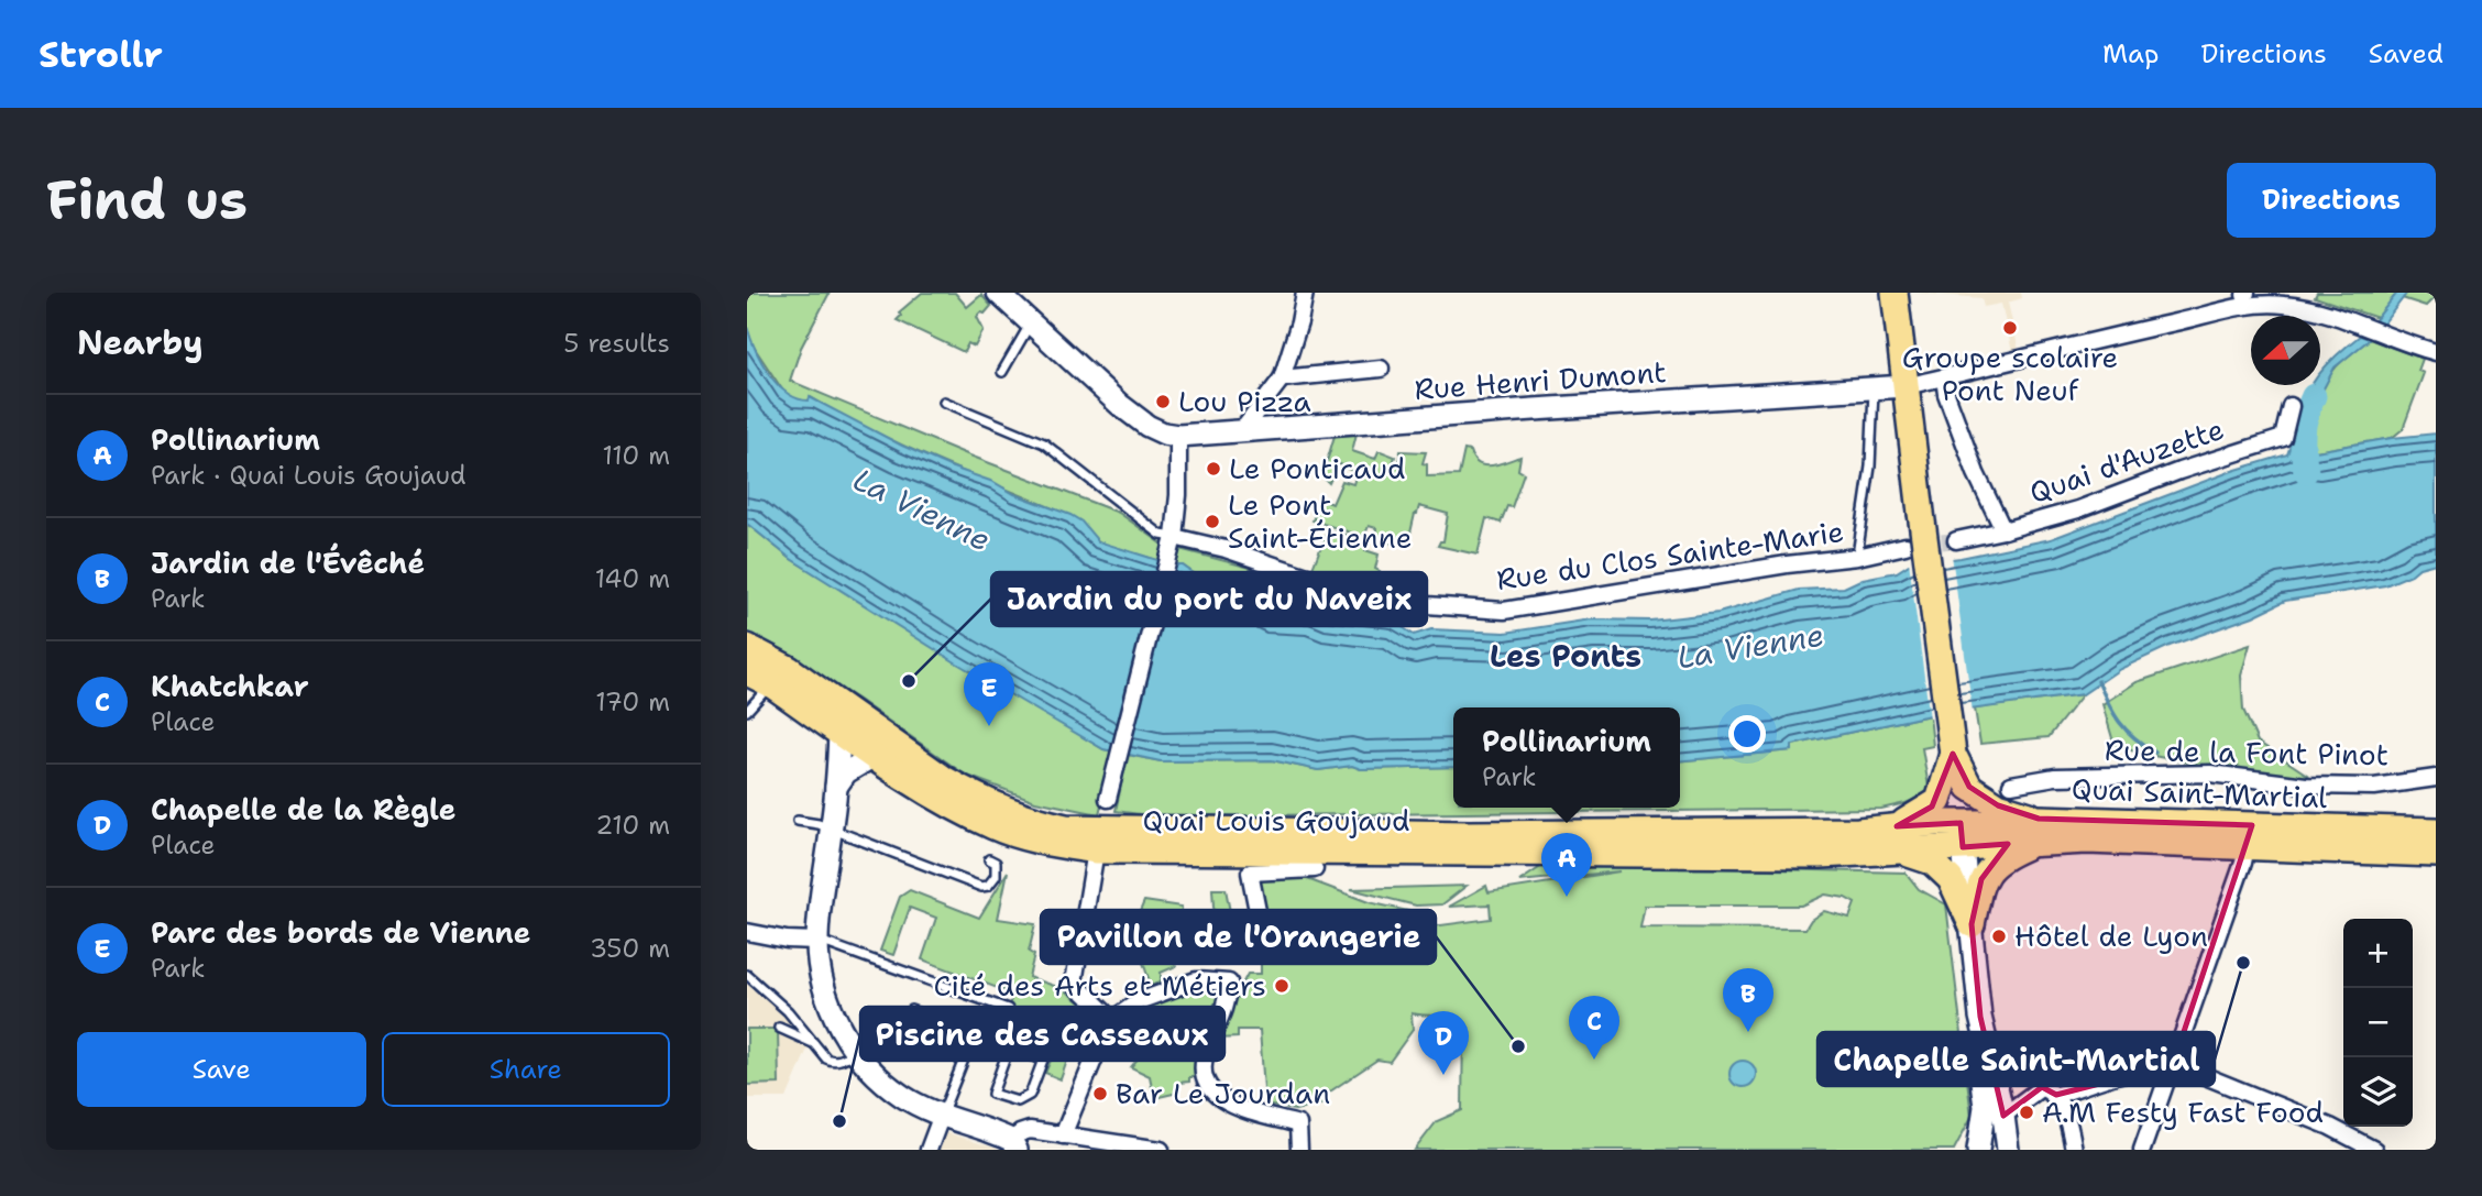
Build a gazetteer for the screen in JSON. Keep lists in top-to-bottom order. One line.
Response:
{"streets":{"main road":["Rue Henri Dumont","Quai Saint-Martial","Quai Louis Goujaud"],"street":["Quai d'Auzette","Rue du Clos Sainte-Marie","Rue de la Font Pinot"]},"crossings":[["Quai Saint-Martial","Quai Louis Goujaud"]],"districts":["Les Ponts"],"water":["La Vienne"],"places":["Groupe scolaire Pont Neuf","Lou Pizza","Le Ponticaud","Le Pont Saint-Étienne","Jardin du port du Naveix","Hôtel de Lyon","Chapelle Saint-Martial","Cité des Arts et Métiers","Pavillon de l'Orangerie","Bar Le Jourdan","A.M Festy Fast Food","Piscine des Casseaux"],"north":"left","page":{"header":"Strollr","nav":["Map","Directions","Saved"],"buttons":["Directions",["Save","Share"]],"title":"Find us","heading":["Nearby","5 results"],"list":[{"mark":"A","name":"Pollinarium","note":"Park · Quai Louis Goujaud","value":"110 m"},{"mark":"B","name":"Jardin de l'Évêché","note":"Park","value":"140 m"},{"mark":"C","name":"Khatchkar","note":"Place","value":"170 m"},{"mark":"D","name":"Chapelle de la Règle","note":"Place","value":"210 m"},{"mark":"E","name":"Parc des bords de Vienne","note":"Park","value":"350 m"}],"pins":["E","A","B","C","D"],"popup":["Pollinarium","Park"],"map_buttons":["+","−"]}}
